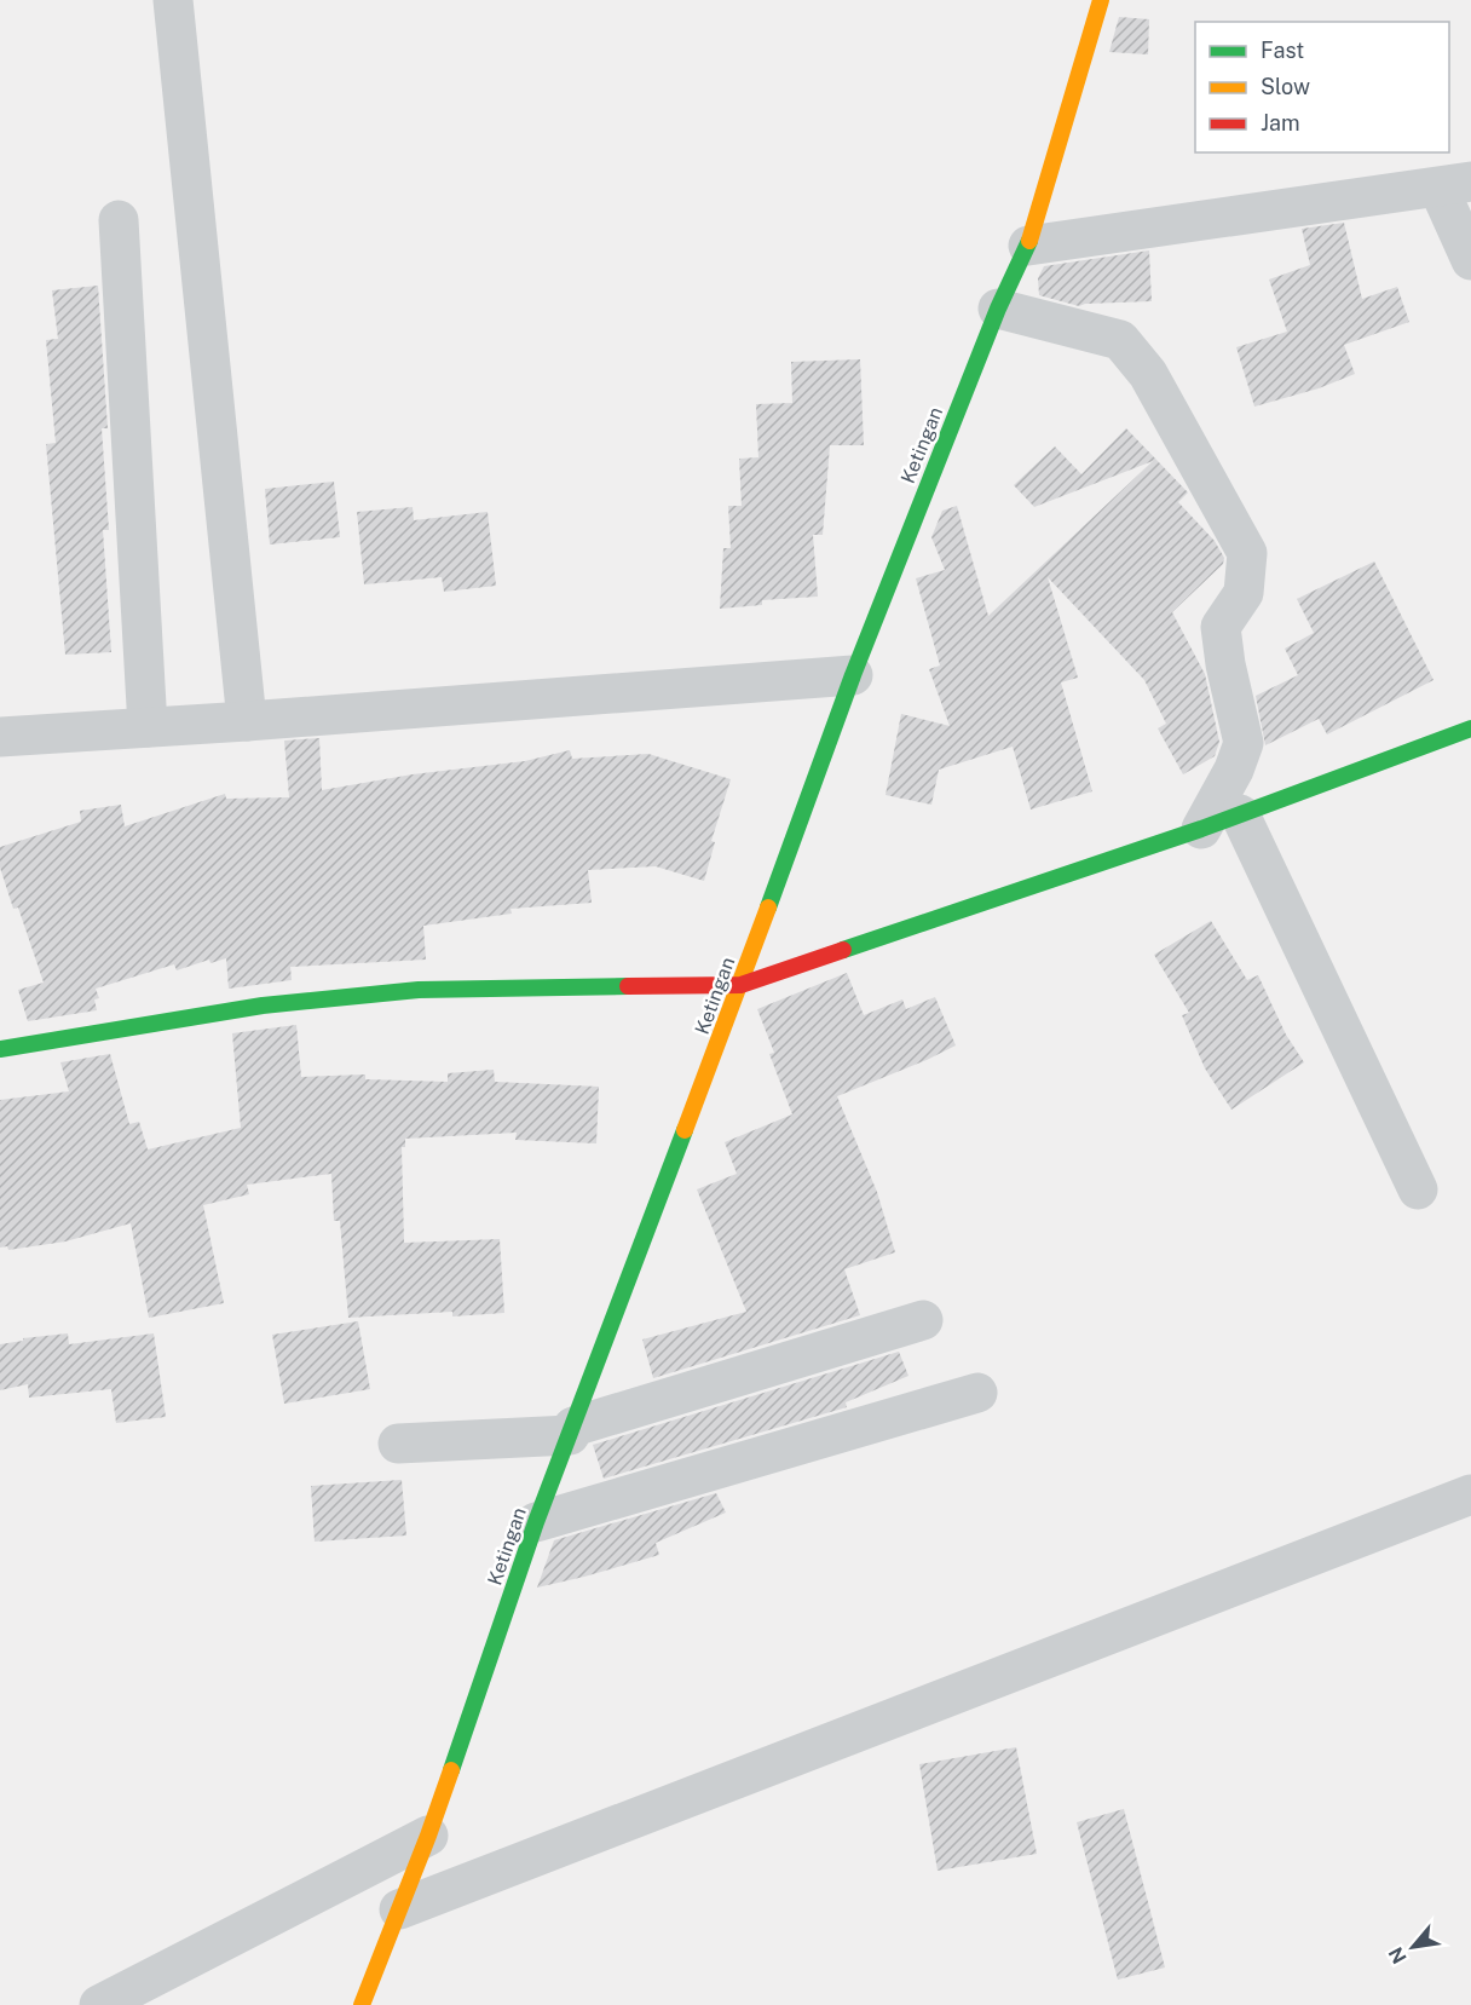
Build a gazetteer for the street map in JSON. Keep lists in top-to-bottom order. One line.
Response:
{"streets":{"street":["Ketingan"]},"legend":["Fast","Slow","Jam"],"north":"bottom left"}
